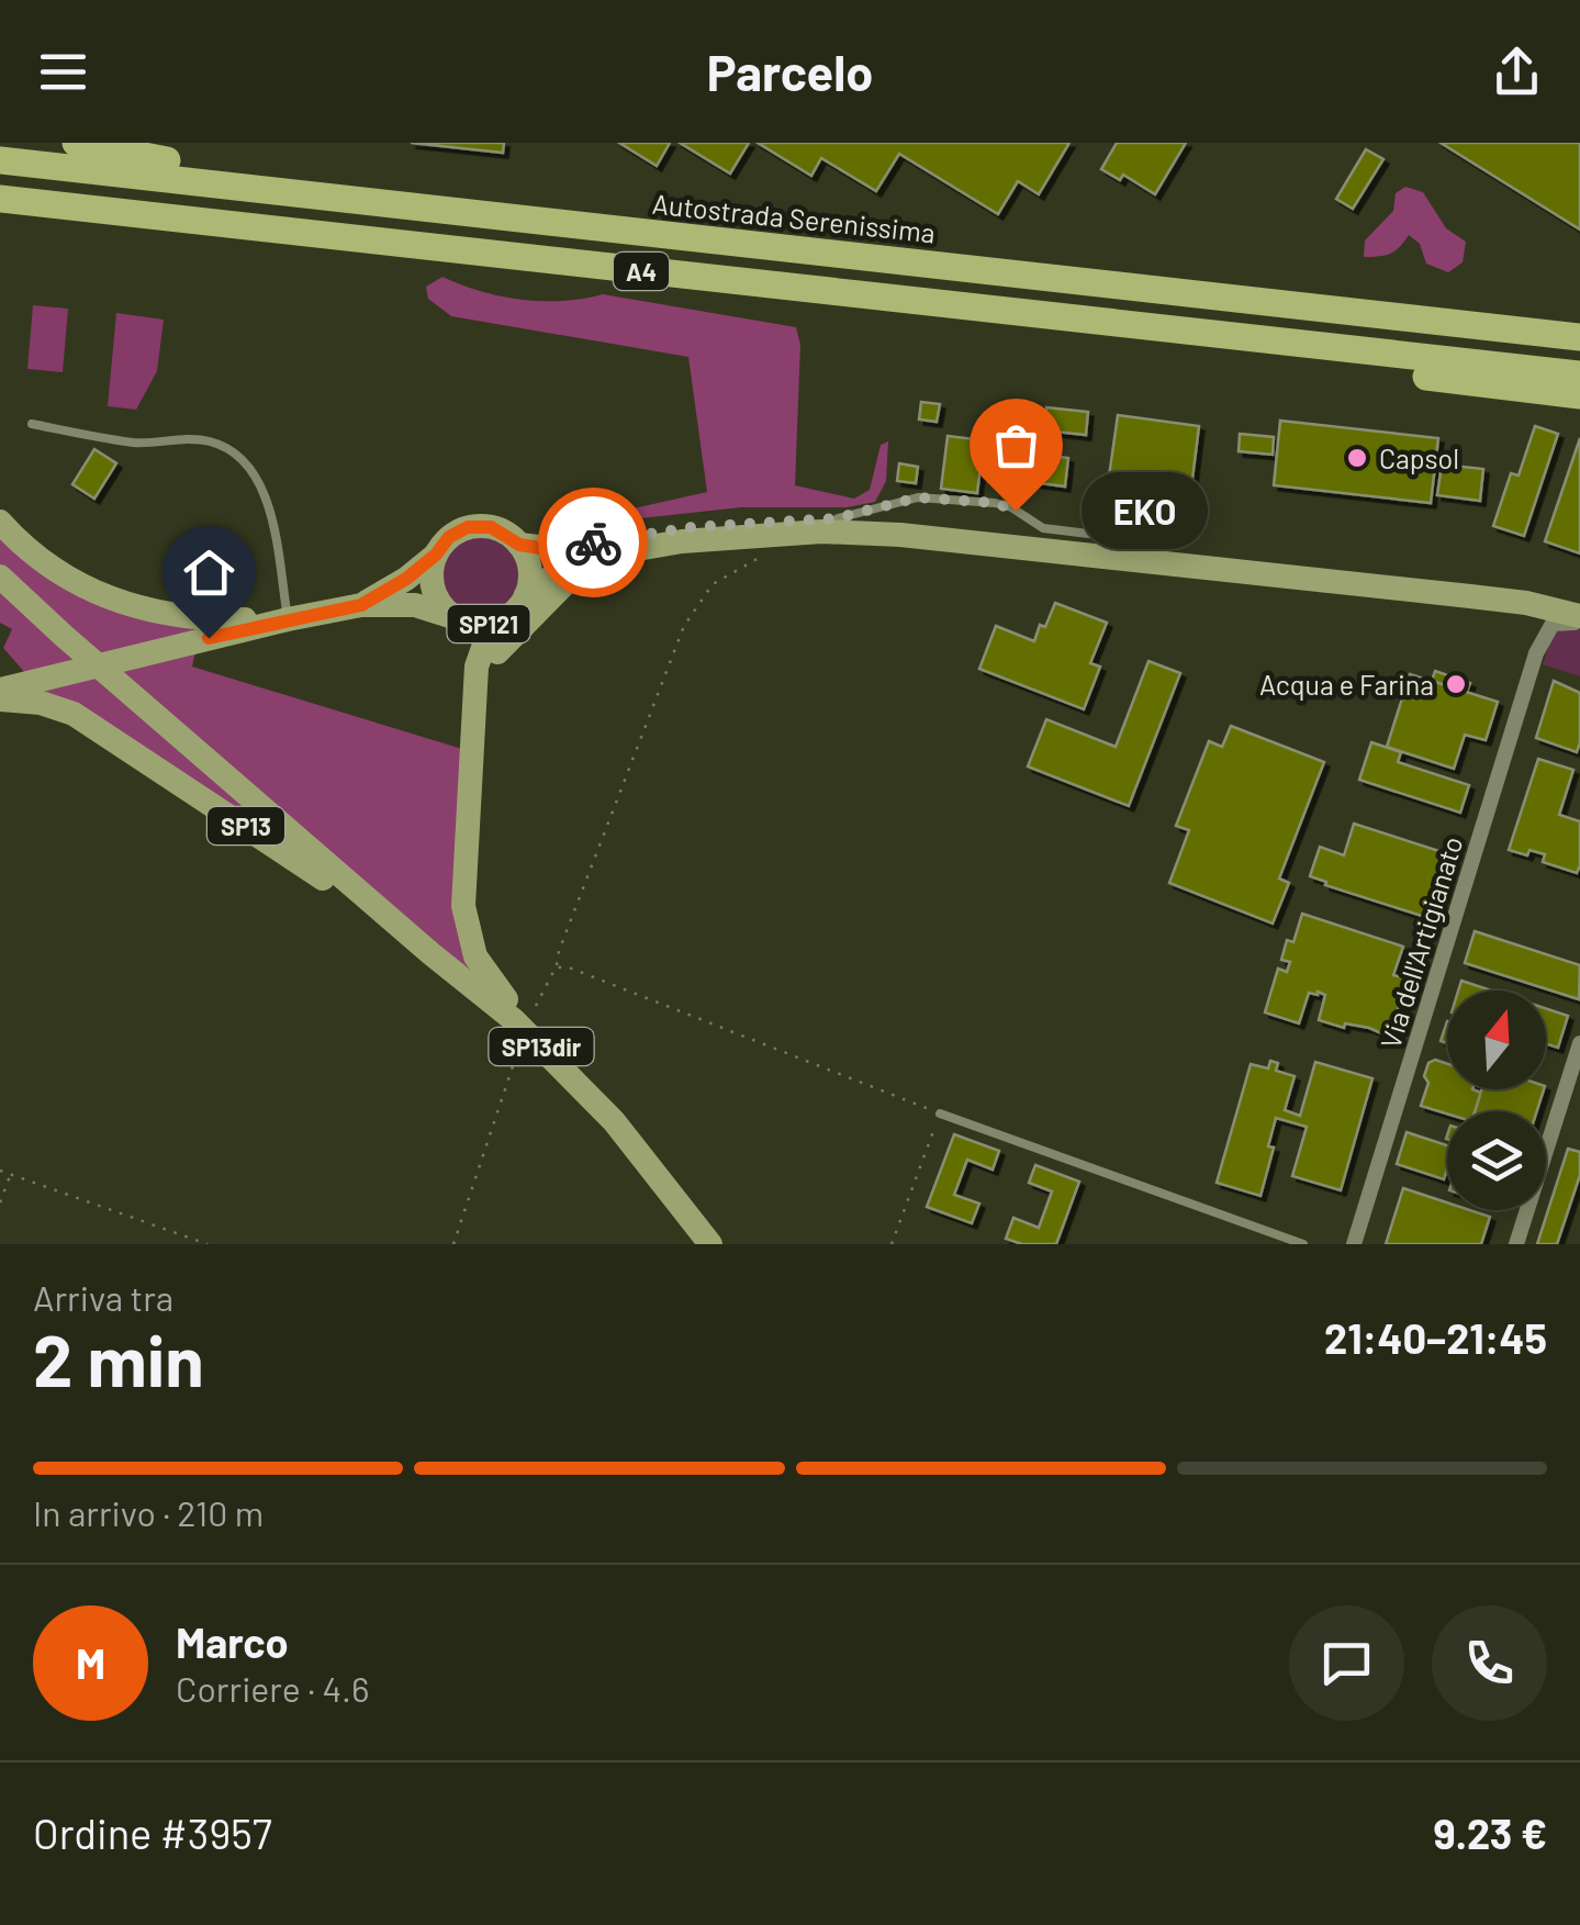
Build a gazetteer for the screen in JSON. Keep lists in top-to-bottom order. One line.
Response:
{"streets":{"highway":["Autostrada Serenissima","A4"],"main road":["SP121","SP13","SP13dir"],"street":["Via dell'Artigianato"]},"crossings":[["SP13","SP13dir"]],"places":["Capsol","EKO","Acqua e Farina"],"north":"top","page":{"header":"Parcelo","bubble":"EKO","heading":["2 min","Arriva tra","21:40–21:45"],"panel":["Marco","Corriere · 4.6","Ordine #3957","9.23 €"],"bar":"In arrivo · 210 m","round":"M"}}
